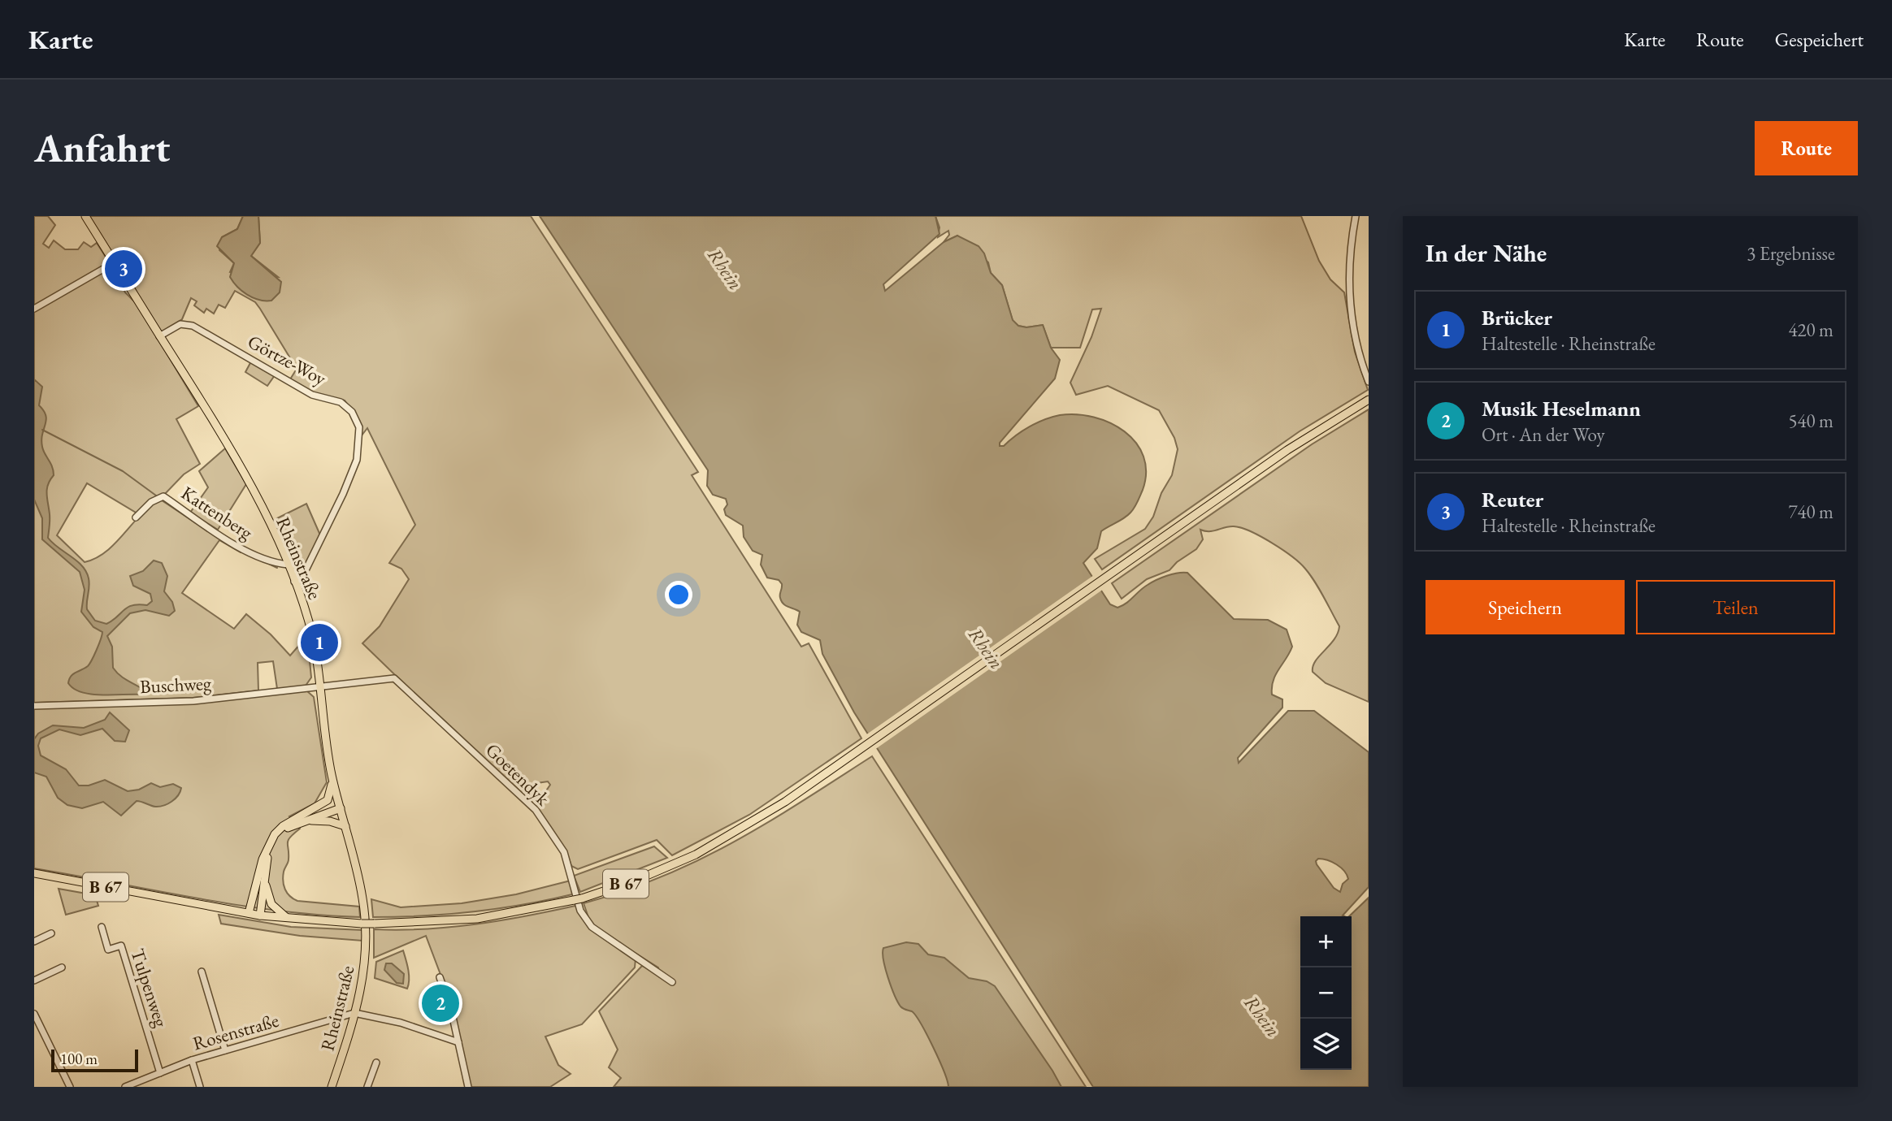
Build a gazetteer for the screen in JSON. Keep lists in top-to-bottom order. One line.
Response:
{"streets":{"main road":["Rheinstraße","B 67"],"street":["Görtze-Woy","Kattenberg","Buschweg","Goetendyk","Tulpenweg","Rosenstraße"]},"crossings":[["Görtze-Woy","Rheinstraße"],["Kattenberg","Rheinstraße"],["Rheinstraße","Buschweg"],["Rheinstraße","Goetendyk"],["Rheinstraße","Rosenstraße"],["Buschweg","Goetendyk"],["Tulpenweg","Rosenstraße"]],"water":["Rhein"],"scale_bar":"100 m","page":{"header":"Karte","nav":["Karte","Route","Gespeichert"],"buttons":["Route",["Speichern","Teilen"]],"title":"Anfahrt","heading":["In der Nähe","3 Ergebnisse"],"pins":["3","1","2"],"list":[{"mark":"1","name":"Brücker","note":"Haltestelle · Rheinstraße","value":"420 m"},{"mark":"2","name":"Musik Heselmann","note":"Ort · An der Woy","value":"540 m"},{"mark":"3","name":"Reuter","note":"Haltestelle · Rheinstraße","value":"740 m"}],"map_buttons":["+","−"],"scale":"100 m"}}
